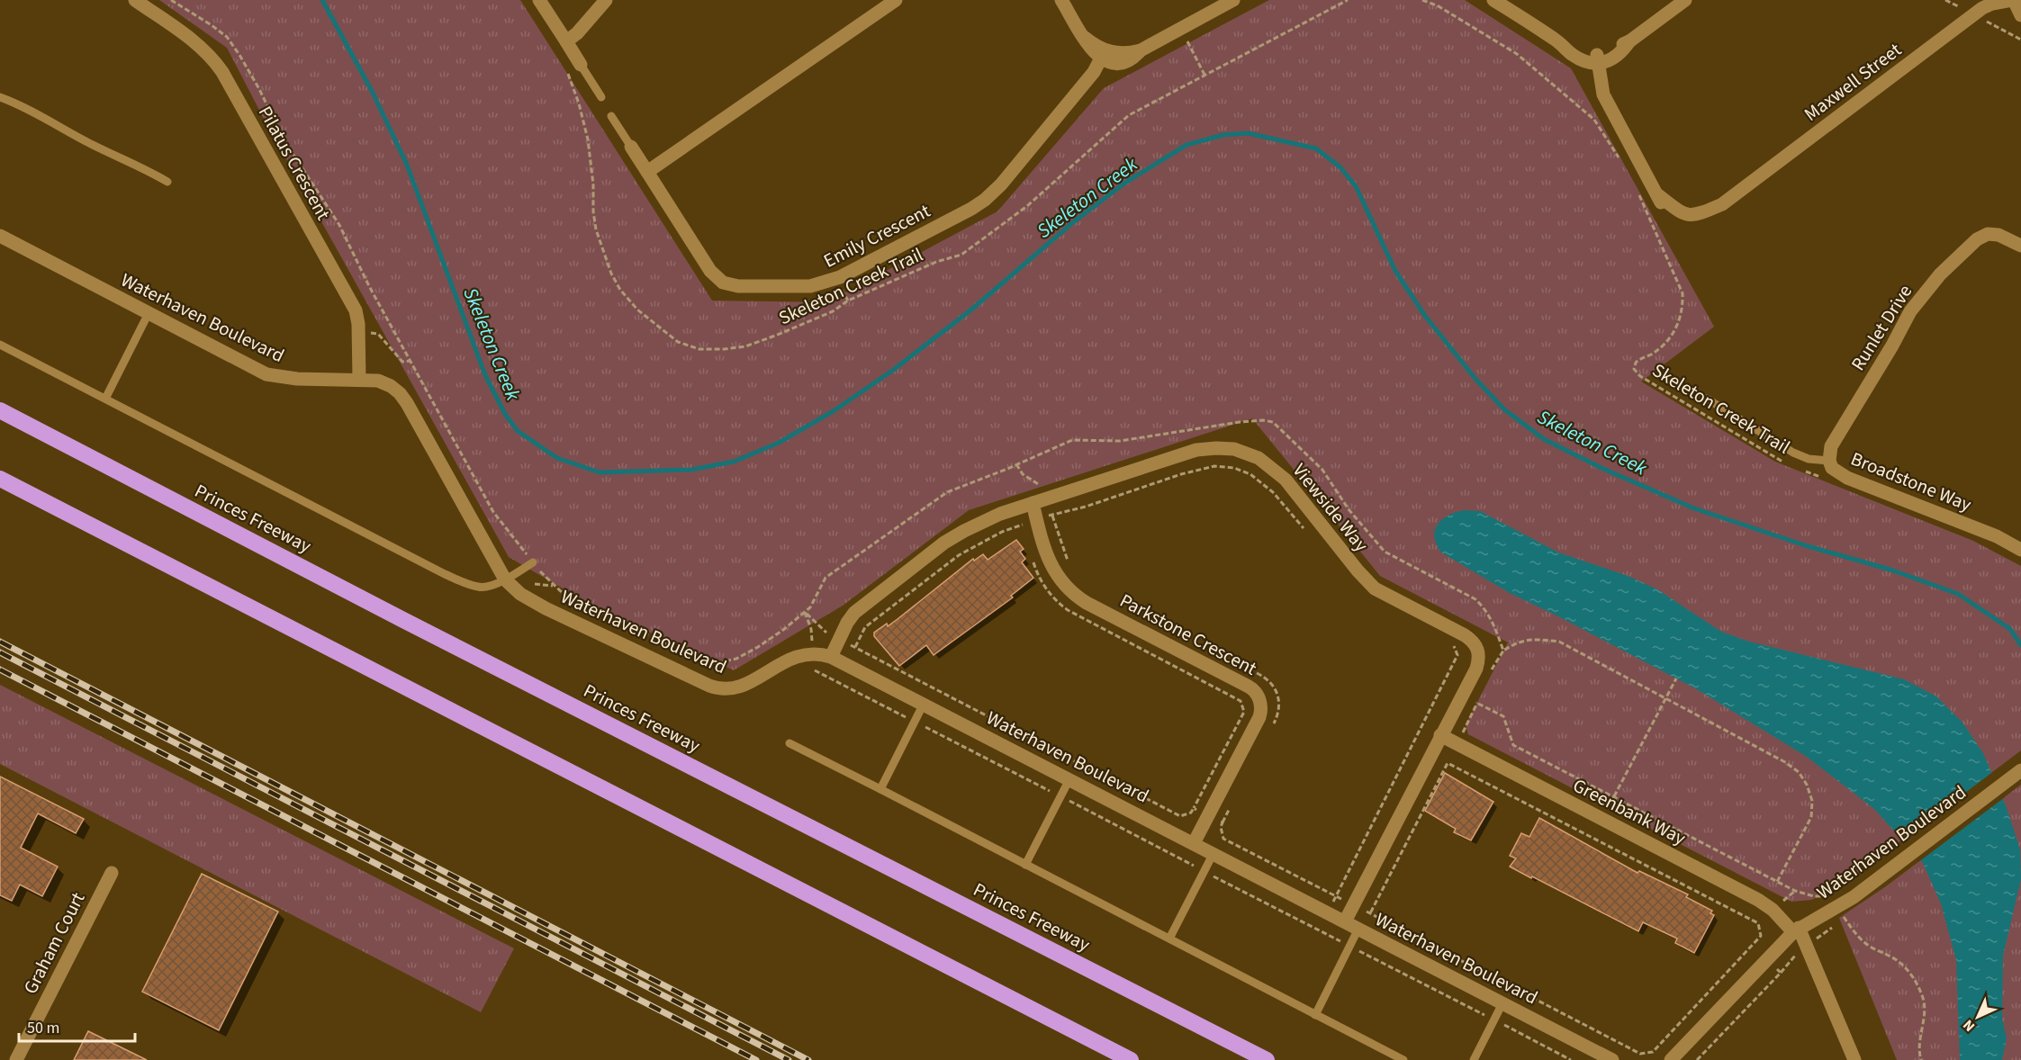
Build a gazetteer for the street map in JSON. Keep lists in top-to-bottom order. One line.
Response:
{"streets":{"highway":["Princes Freeway"],"street":["Maxwell Street","Pilatus Crescent","Emily Crescent","Waterhaven Boulevard","Runlet Drive","Broadstone Way","Viewside Way","Parkstone Crescent","Greenbank Way","Graham Court"],"path":["Skeleton Creek Trail"]},"crossings":[["Pilatus Crescent","Waterhaven Boulevard"],["Waterhaven Boulevard","Viewside Way"],["Waterhaven Boulevard","Parkstone Crescent"],["Waterhaven Boulevard","Greenbank Way"],["Runlet Drive","Broadstone Way"],["Viewside Way","Parkstone Crescent"],["Viewside Way","Greenbank Way"]],"water":["Skeleton Creek"],"scale_bar":"50 m","north":"bottom left"}
